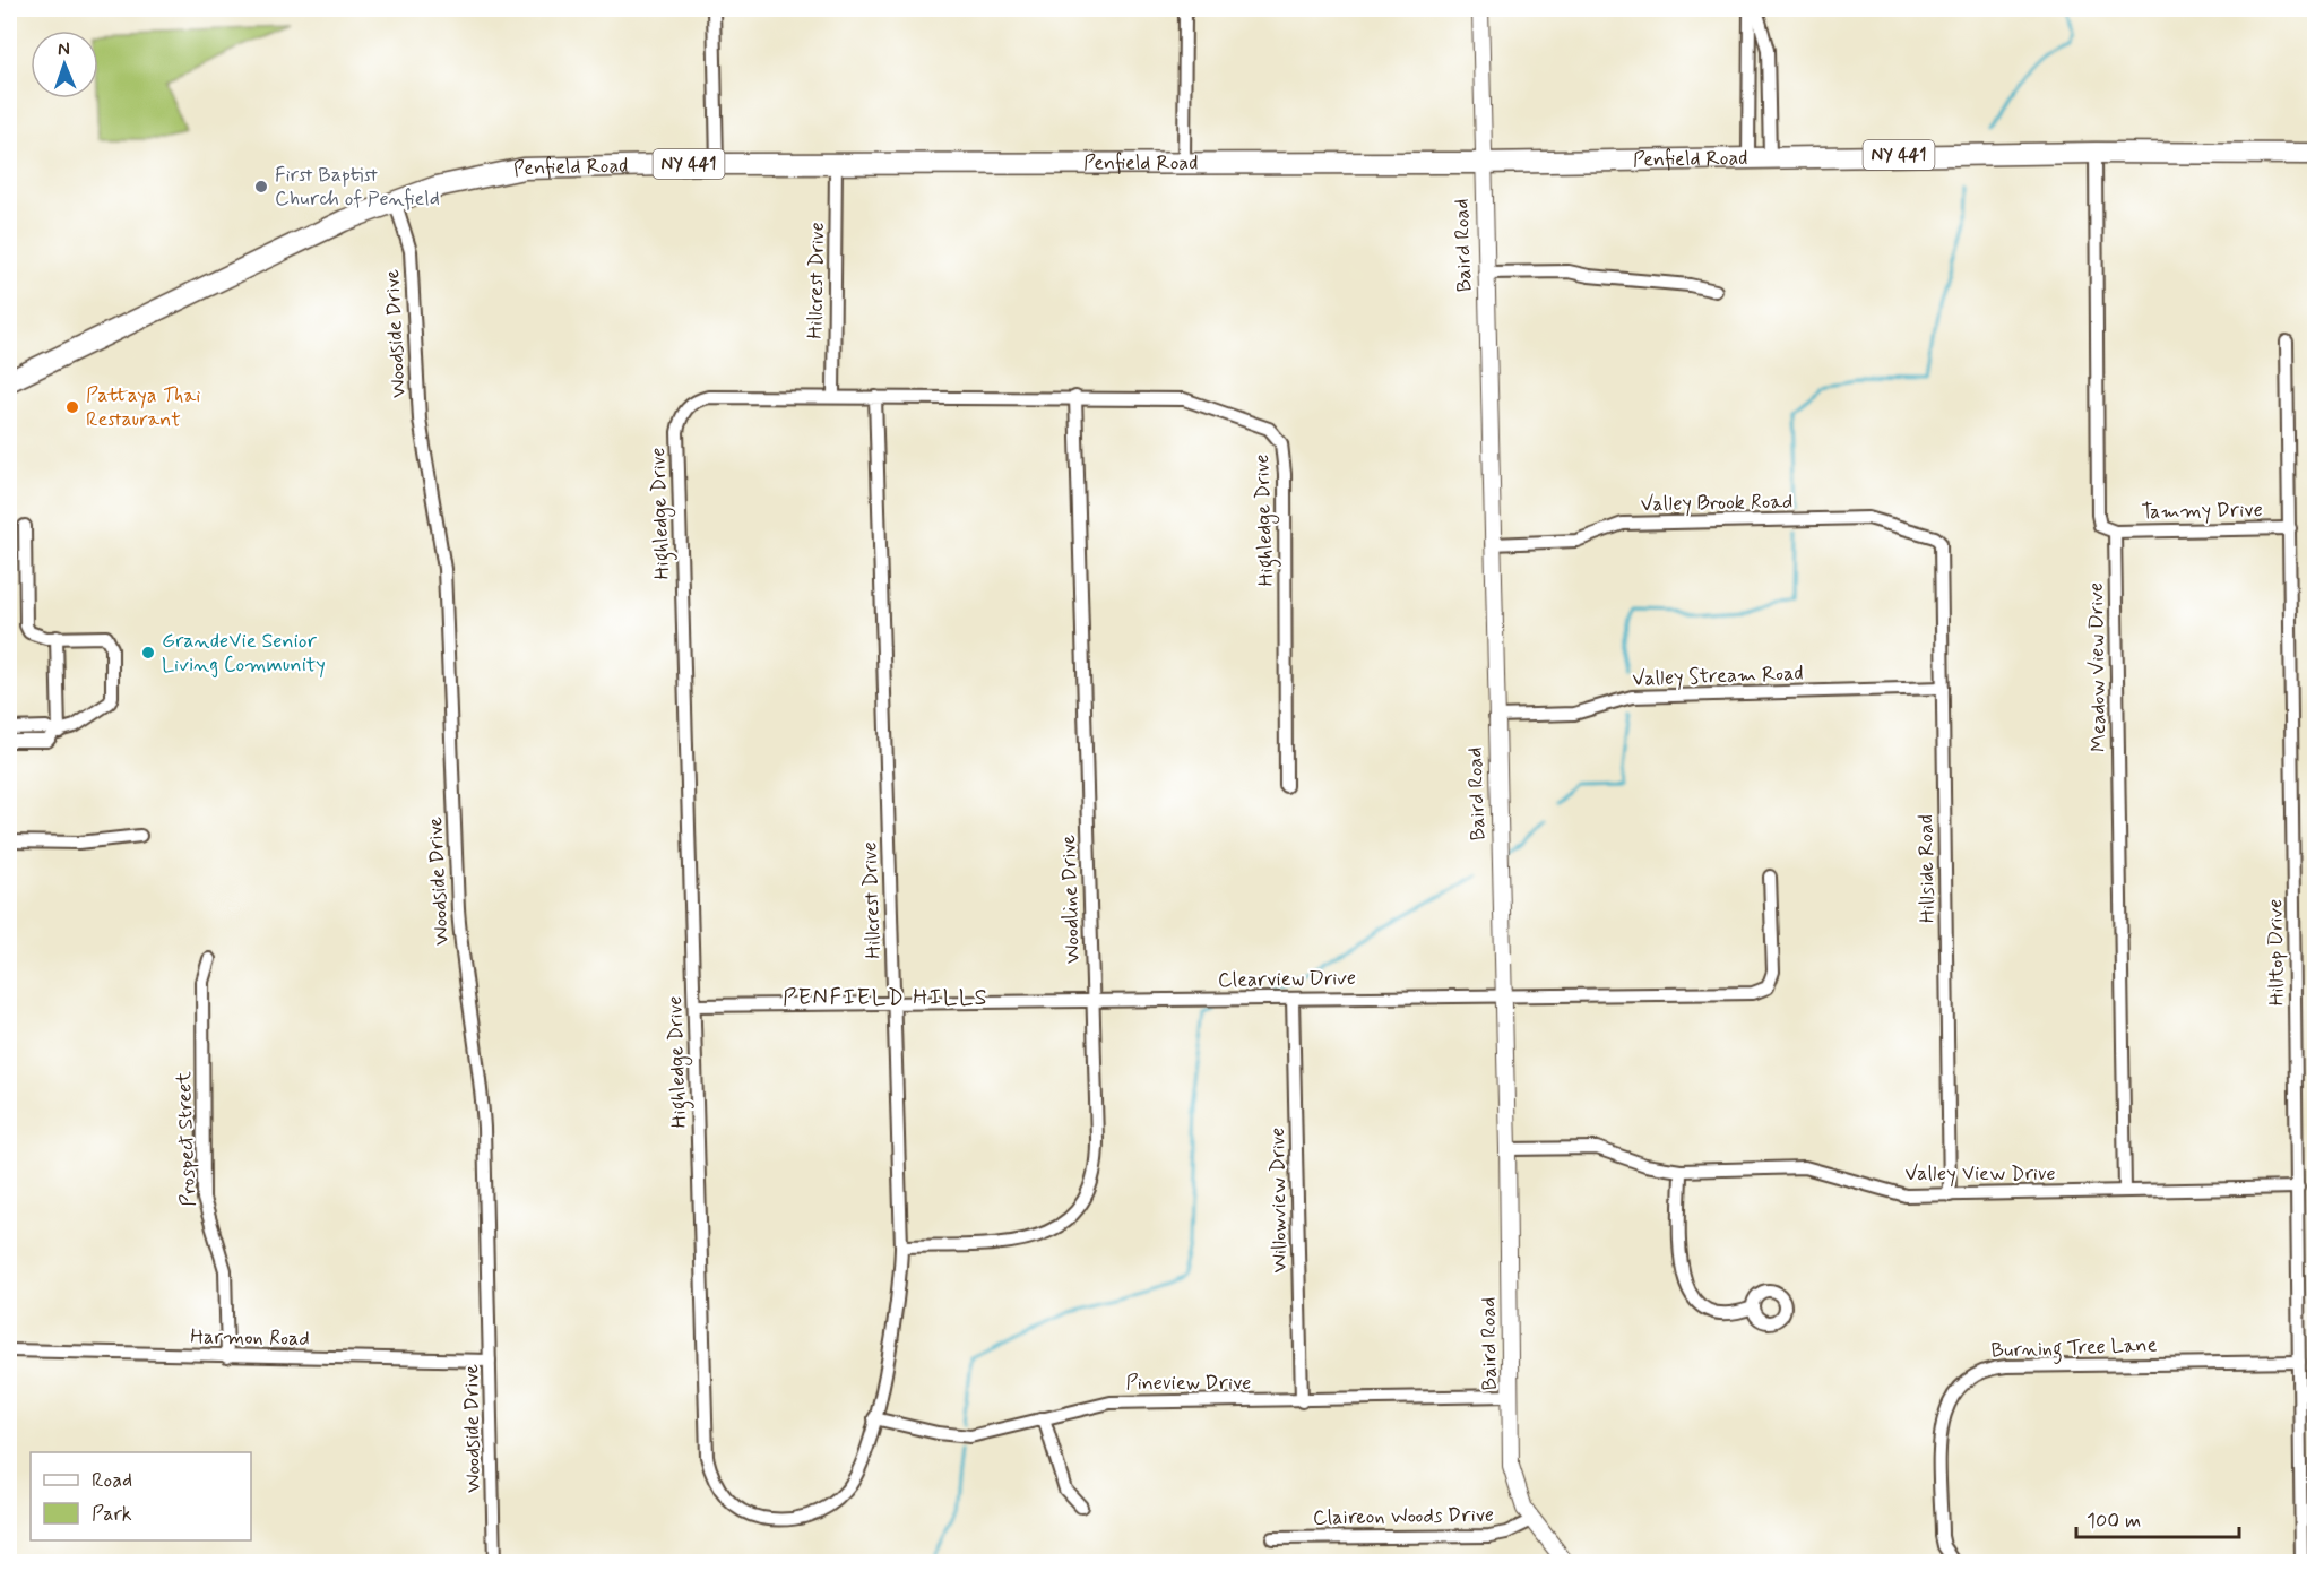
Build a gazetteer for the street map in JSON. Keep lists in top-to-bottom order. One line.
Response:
{"streets":{"main road":["NY 441","Penfield Road"],"street":["Baird Road","Hillcrest Drive","Woodside Drive","Valley Brook Road","Tammy Drive","Highledge Drive","Meadow View Drive","Valley Stream Road","Hillside Road","Woodline Drive","Hilltop Drive","Clearview Drive","Prospect Street","Valley View Drive","Willowview Drive","Harmon Road","Burning Tree Lane","Pineview Drive","Claireon Woods Drive"]},"crossings":[["Penfield Road","Baird Road"],["Penfield Road","Hillcrest Drive"],["Penfield Road","Woodside Drive"],["Baird Road","Valley Brook Road"],["Baird Road","Valley Stream Road"],["Baird Road","Clearview Drive"],["Baird Road","Valley View Drive"],["Baird Road","Pineview Drive"],["Baird Road","Claireon Woods Drive"],["Hillcrest Drive","Highledge Drive"],["Hillcrest Drive","Woodline Drive"],["Hillcrest Drive","Clearview Drive"],["Hillcrest Drive","Pineview Drive"],["Woodside Drive","Harmon Road"],["Valley Brook Road","Hillside Road"],["Tammy Drive","Meadow View Drive"],["Tammy Drive","Hilltop Drive"],["Highledge Drive","Woodline Drive"],["Highledge Drive","Clearview Drive"],["Meadow View Drive","Valley View Drive"],["Valley Stream Road","Hillside Road"],["Hillside Road","Valley View Drive"],["Woodline Drive","Clearview Drive"],["Hilltop Drive","Valley View Drive"],["Hilltop Drive","Burning Tree Lane"],["Clearview Drive","Willowview Drive"],["Prospect Street","Harmon Road"],["Willowview Drive","Pineview Drive"]],"districts":["PENFIELD HILLS"],"places":["First Baptist Church of Penfield","Pattaya Thai Restaurant","GrandeVie Senior Living Community"],"legend":["Road","Park"],"scale_bar":"100 m","north":"top"}
